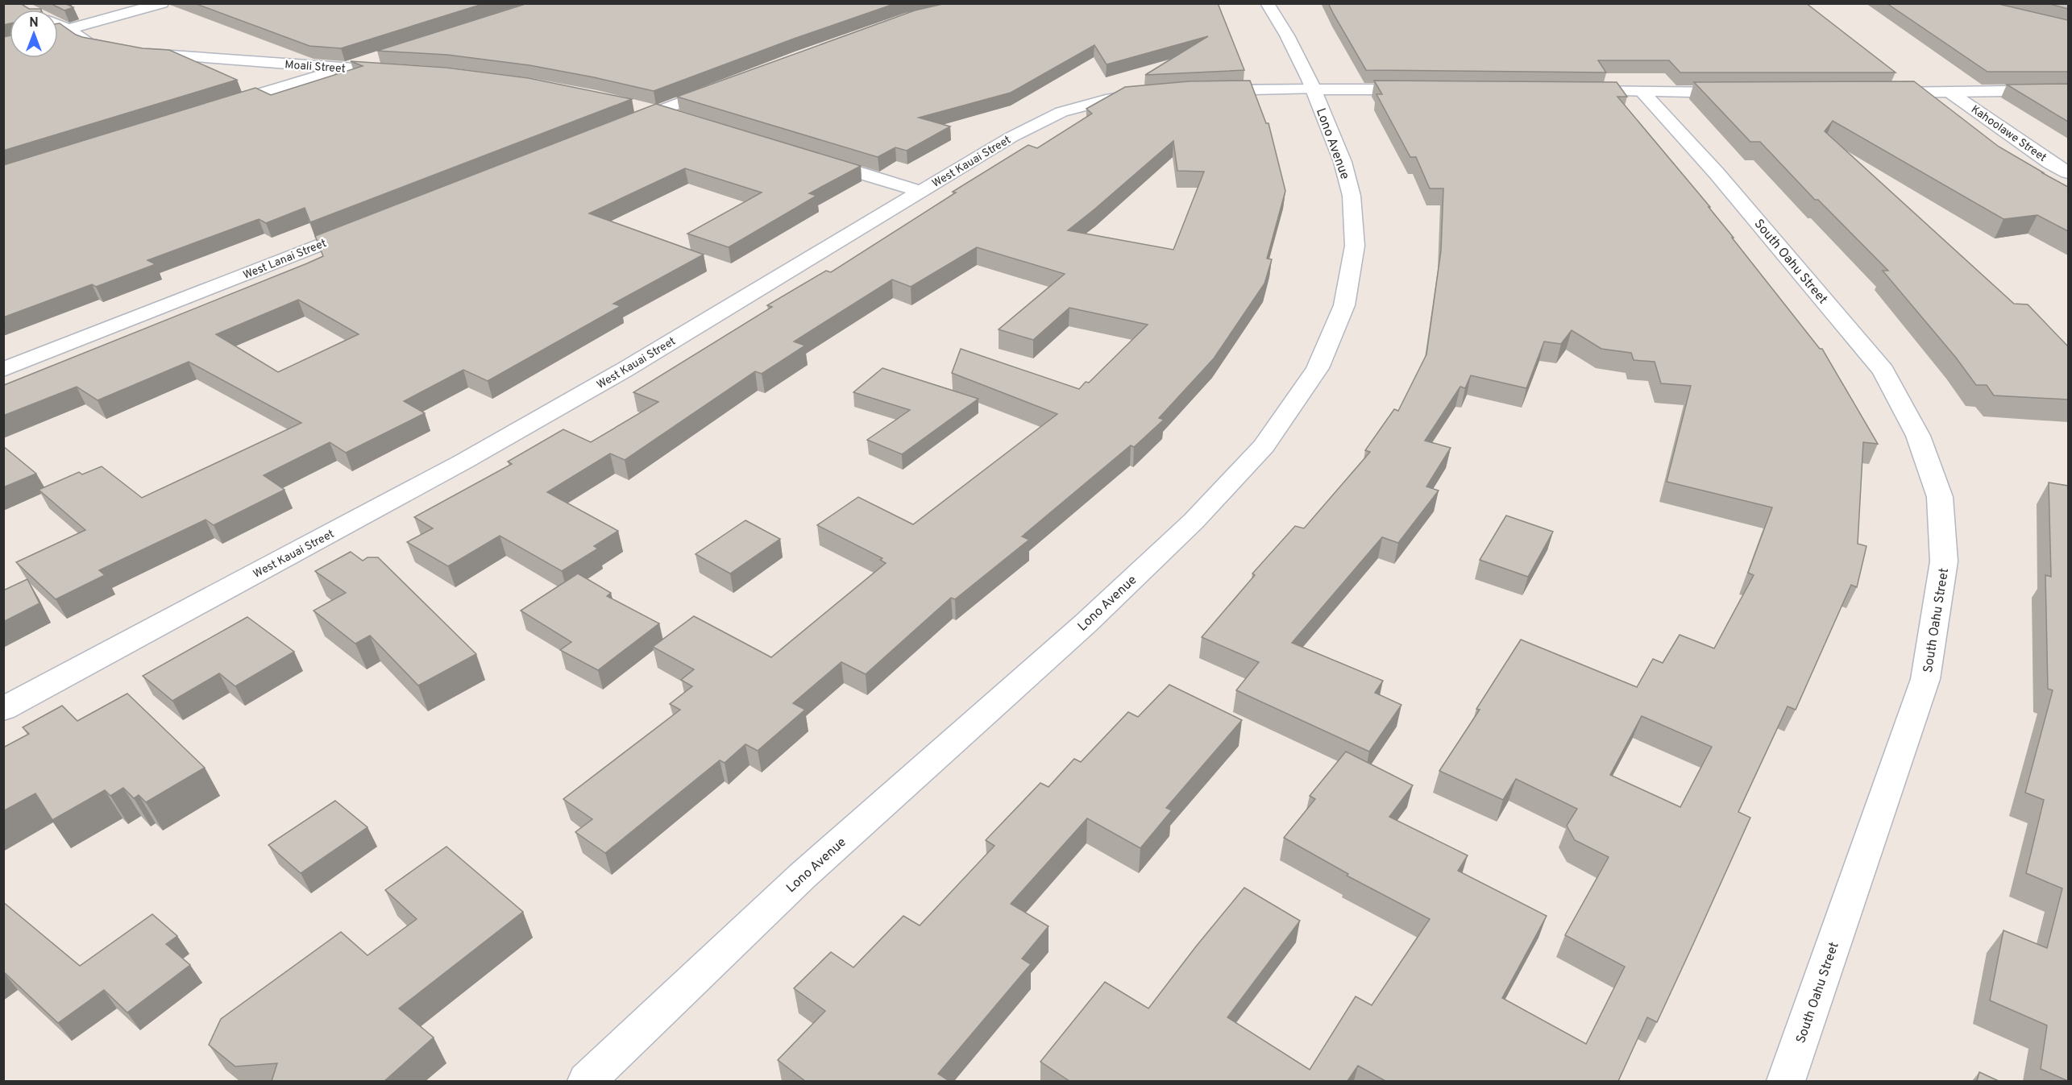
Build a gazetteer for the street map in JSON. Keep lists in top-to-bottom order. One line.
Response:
{"streets":{"street":["Moali Street","Kahoolawe Street","Lono Avenue","West Kauai Street","West Lanai Street","South Oahu Street"]},"north":"top"}
